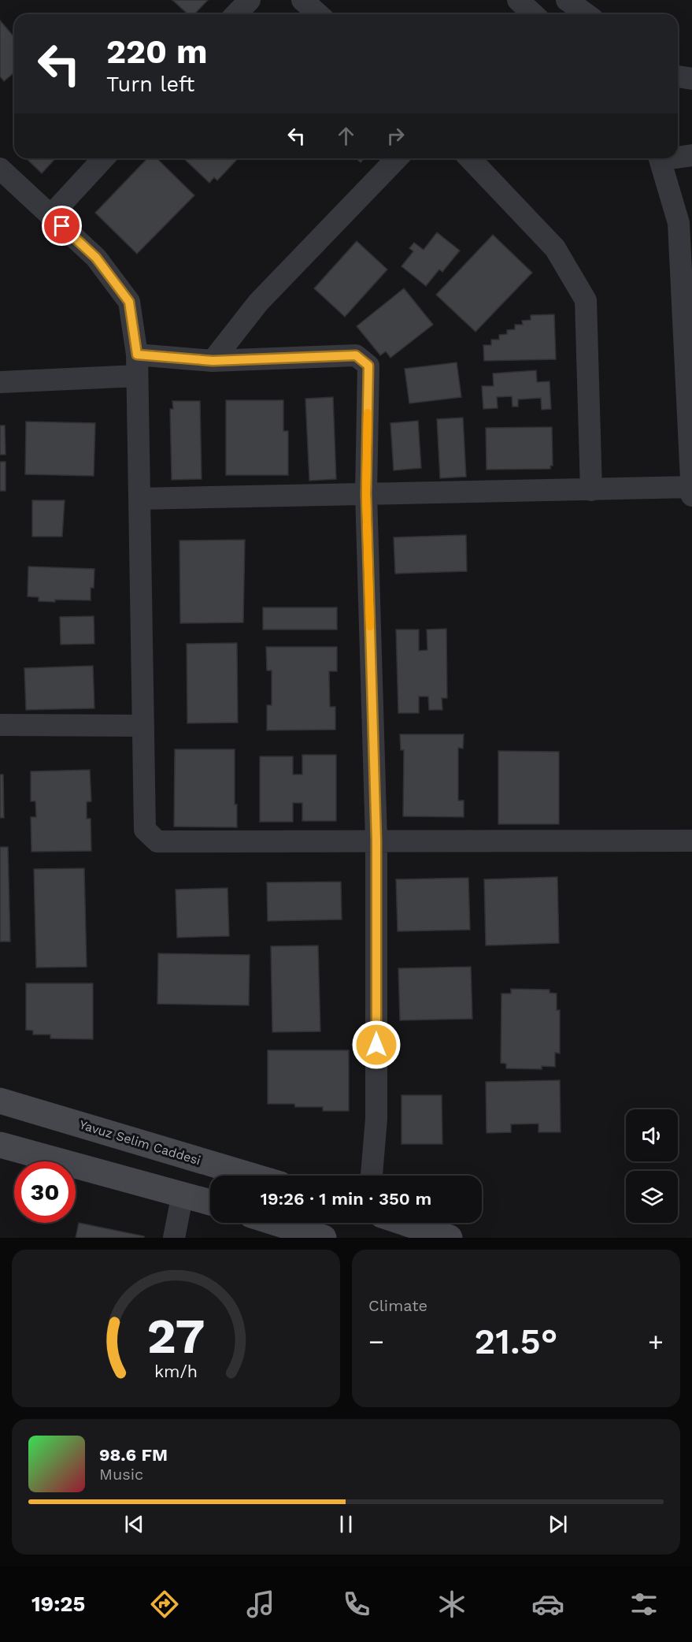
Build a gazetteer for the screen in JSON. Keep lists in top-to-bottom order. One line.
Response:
{"streets":{"main road":["Yavuz Selim Caddesi"]},"page":{"turn":["220 m","Turn left"],"limit":"30","trip":"19:26 · 1 min · 350 m","tile":"Climate","heat":["−","21.5°","+"],"song":["98.6 FM","Music"],"tabs":"19:25","gauge":["27","km/h"]}}
